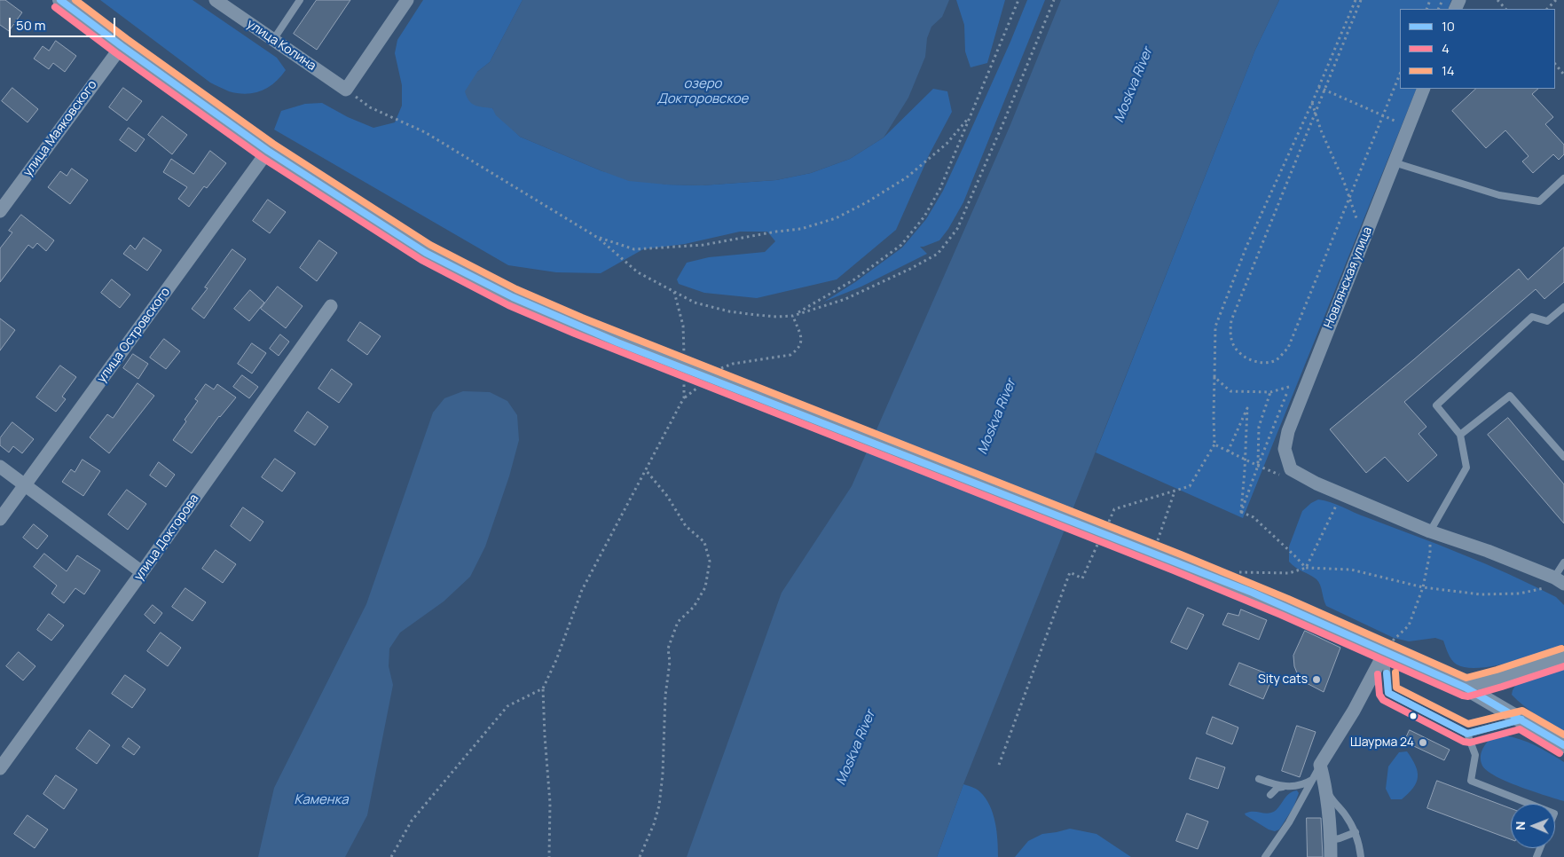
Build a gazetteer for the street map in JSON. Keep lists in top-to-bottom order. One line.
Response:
{"streets":{"street":["улица Колина","улица Маяковского","Новлянская улица","улица Островского","улица Докторова"]},"water":["озеро Докторовское","Moskva River","Каменка"],"places":["Sity cats","Шаурма 24"],"lines":["transit line 10","transit line 14","transit line 4"],"legend":["10","4","14"],"scale_bar":"50 m","north":"left"}
